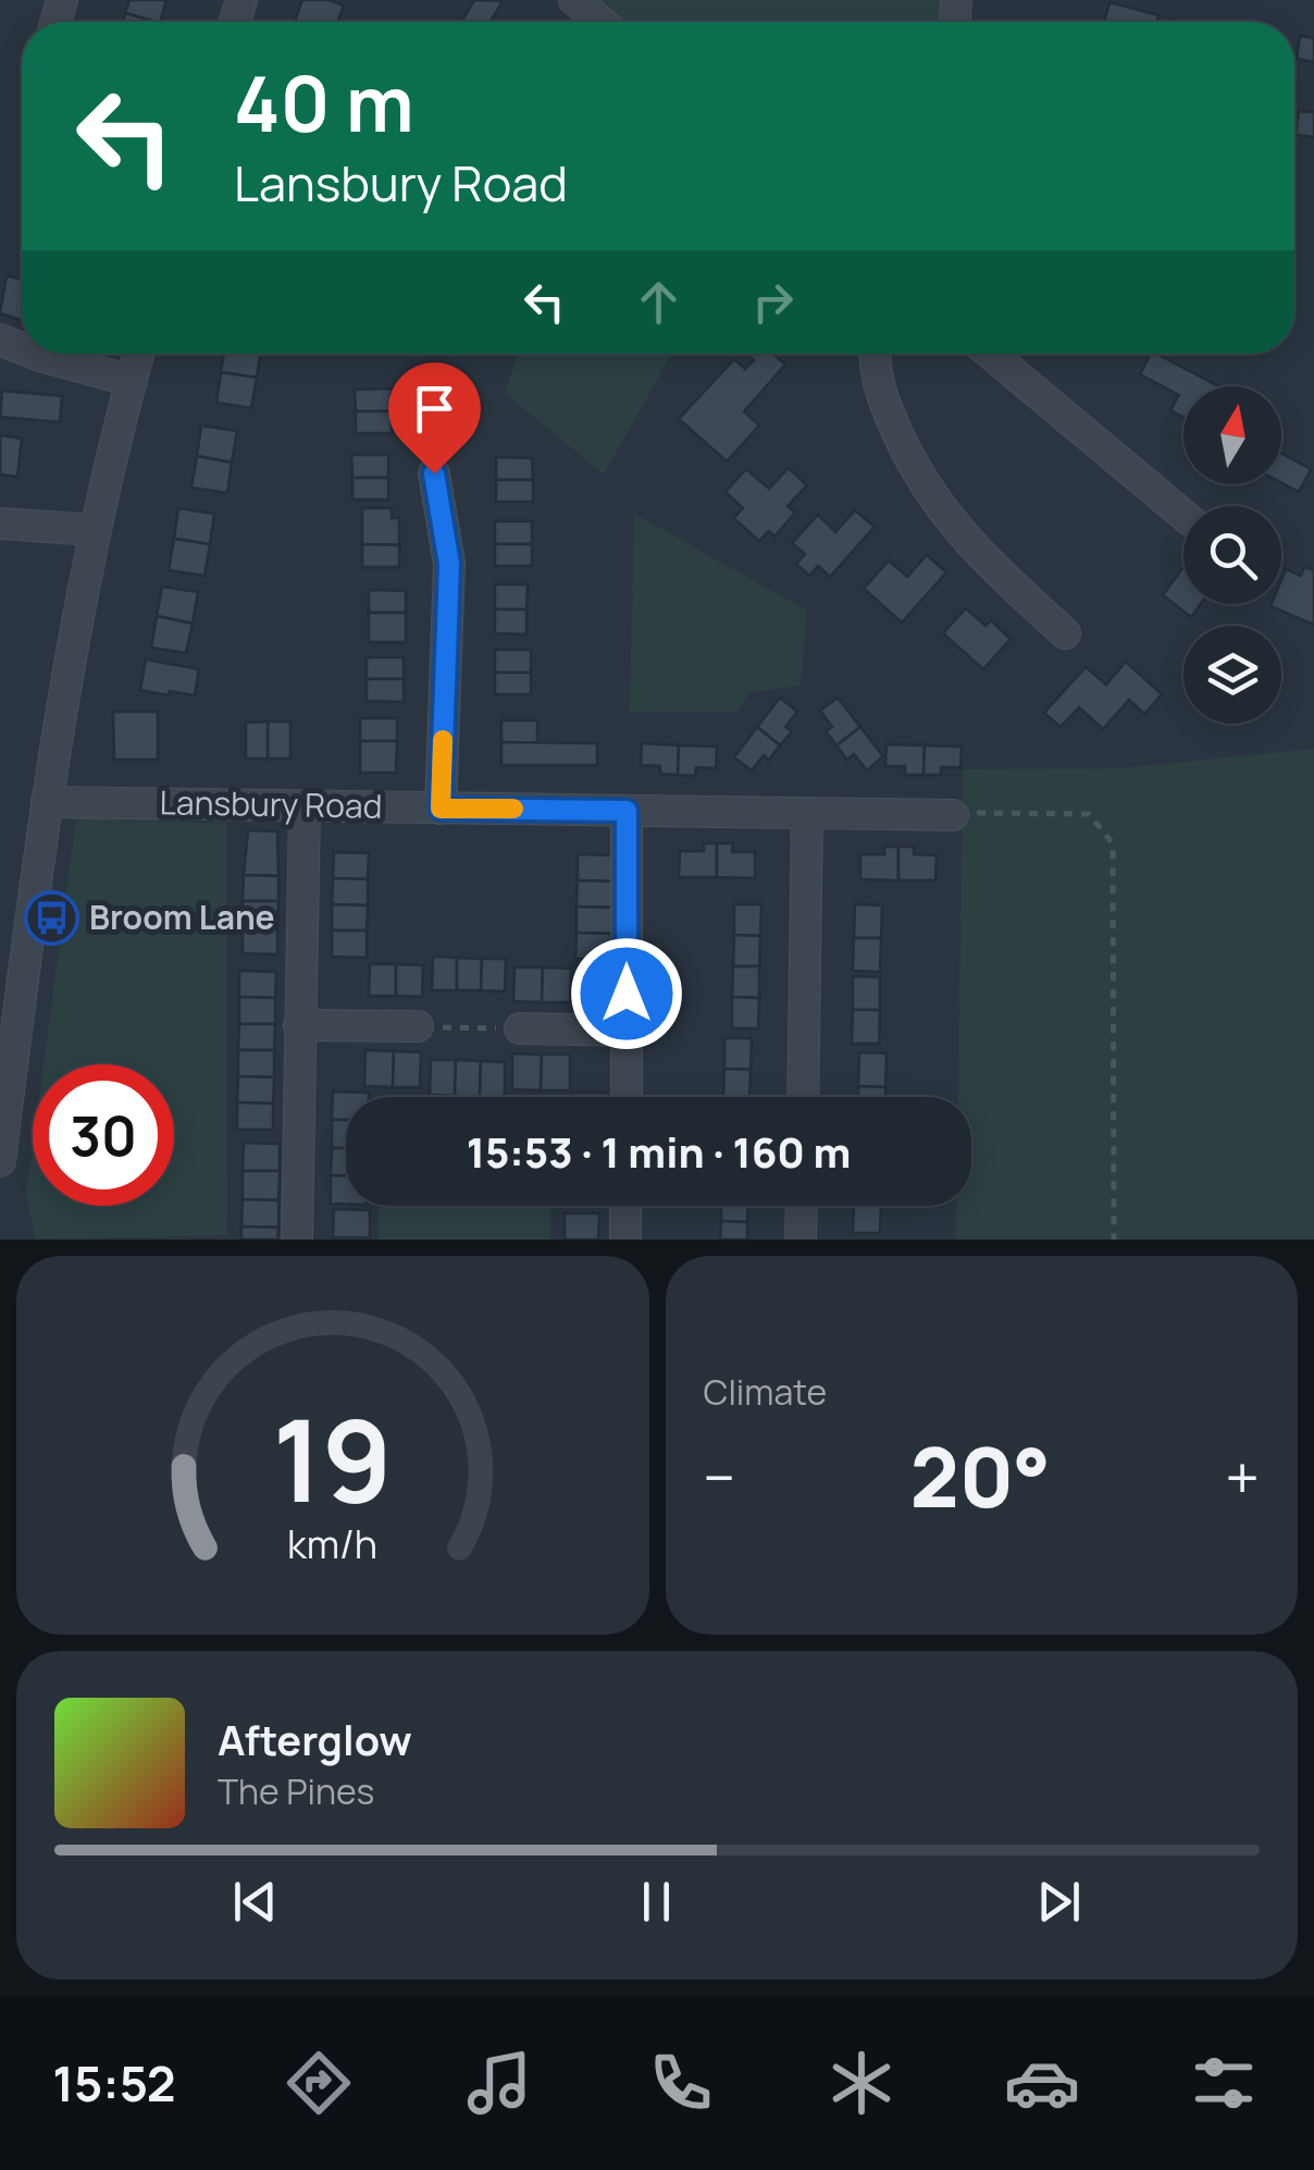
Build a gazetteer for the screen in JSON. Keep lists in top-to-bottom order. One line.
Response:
{"streets":{"street":["Lansbury Road"]},"places":{"bus stop":["Broom Lane"]},"north":"top","page":{"turn":["40 m","Lansbury Road"],"limit":"30","trip":"15:53 · 1 min · 160 m","tile":"Climate","heat":["−","20°","+"],"song":["Afterglow","The Pines"],"tabs":"15:52","gauge":["19","km/h"]}}
